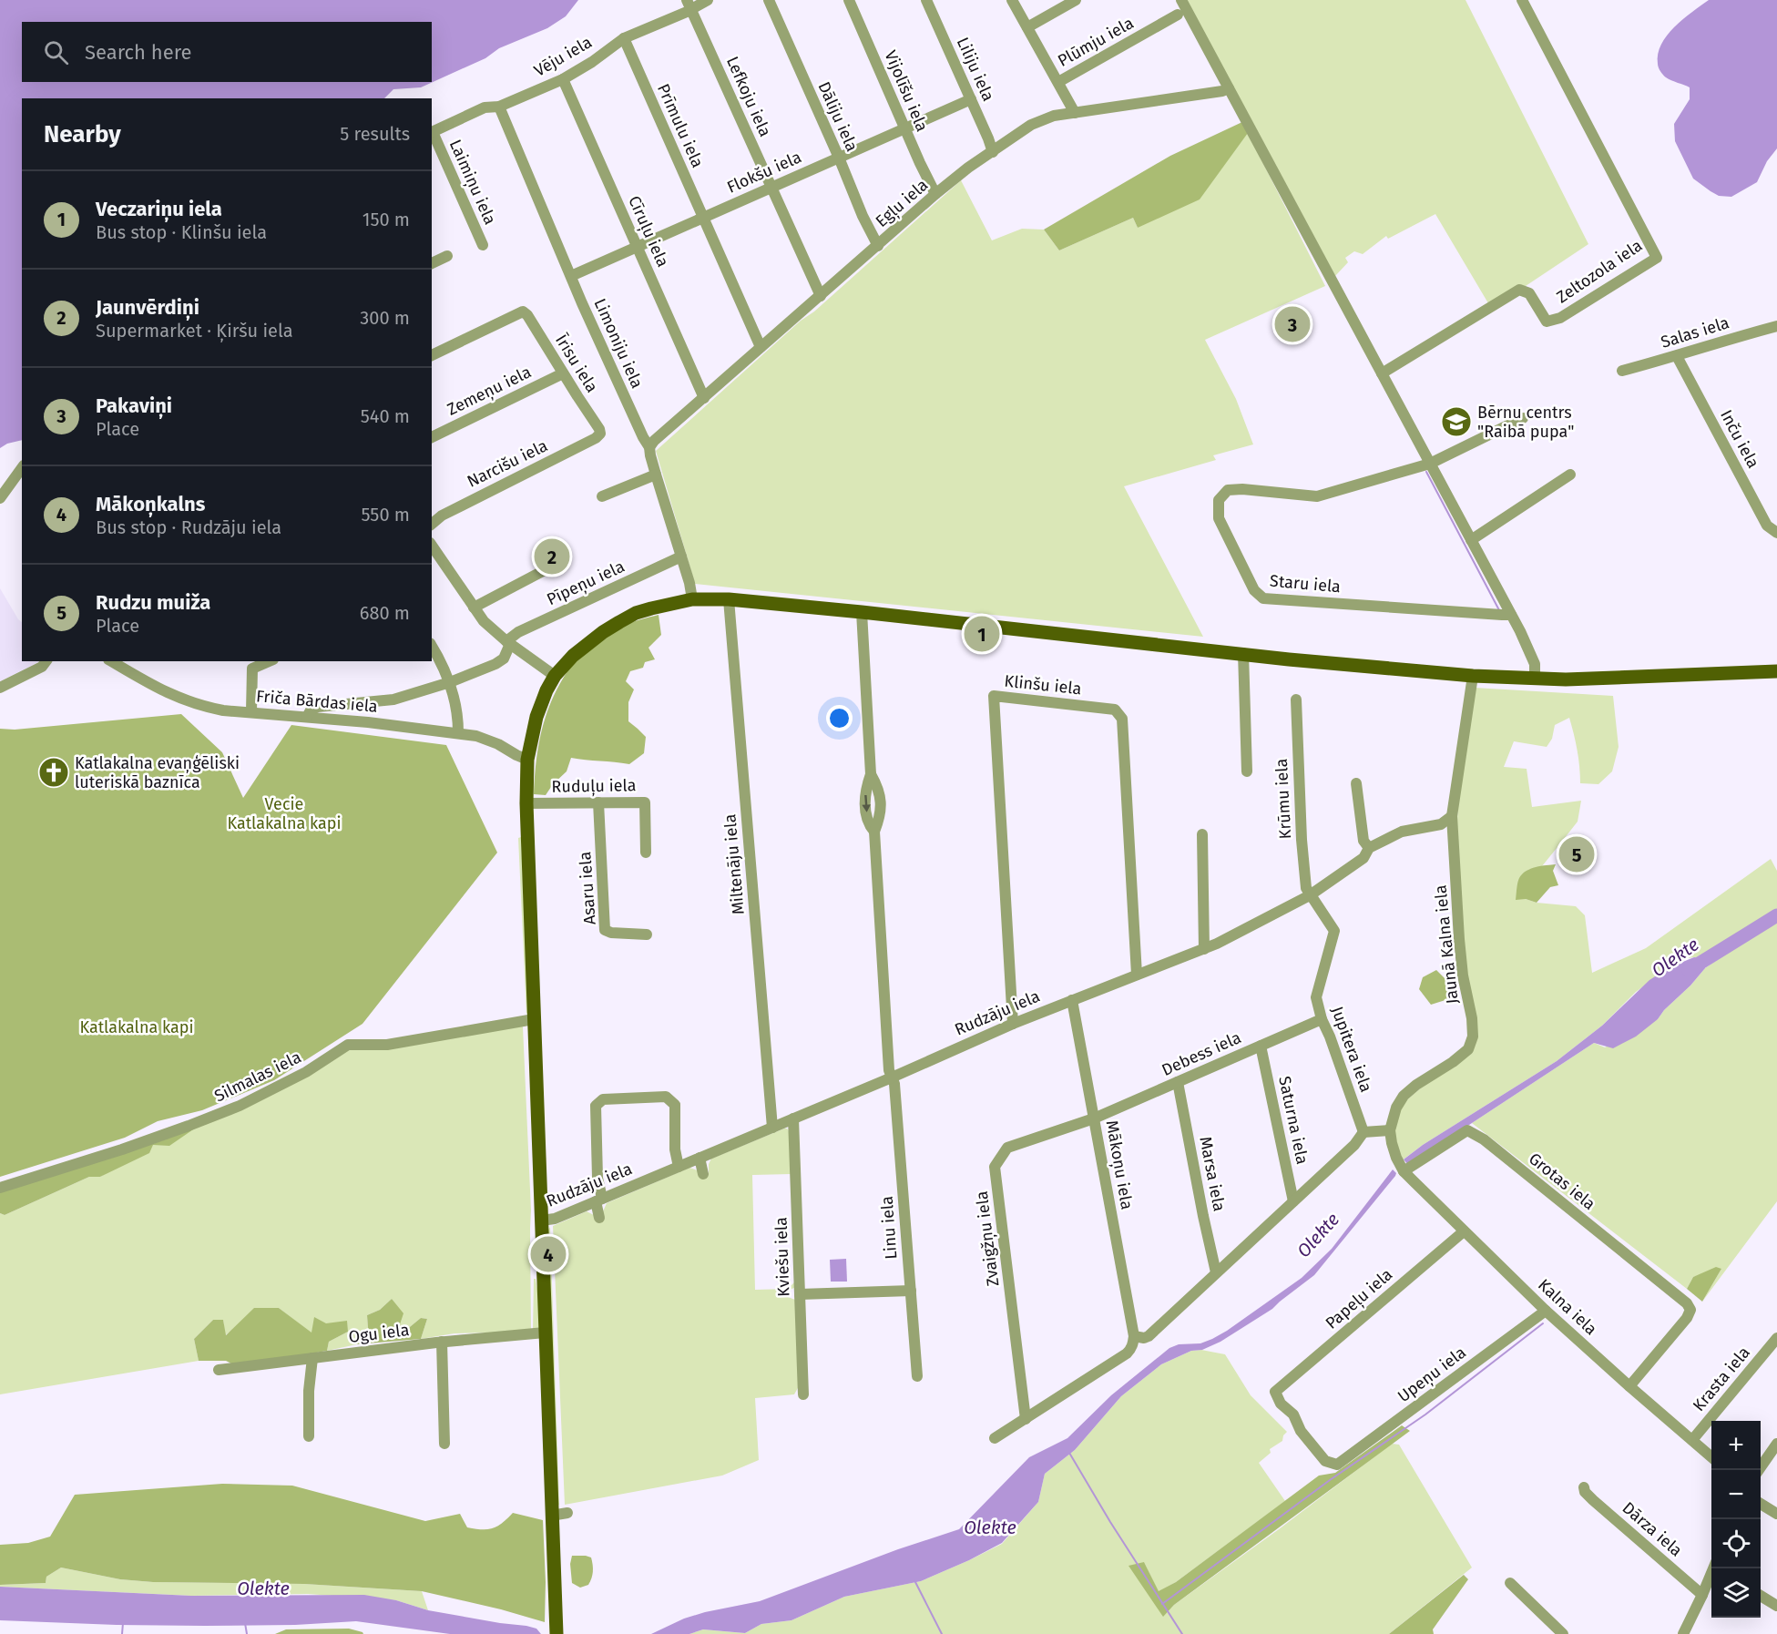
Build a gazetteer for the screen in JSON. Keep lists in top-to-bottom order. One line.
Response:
{"streets":{"street":["Plūmju iela","Vēju iela","Liliju iela","Vijolīšu iela","Lefkoju iela","Dāliju iela","Prīmulu iela","Flokšu iela","Laimiņu iela","Egļu iela","Cīruļu iela","Zeltozola iela","Salas iela","Limoniju iela","Īrisu iela","Zemeņu iela","Inču iela","Narcišu iela","Pīpeņu iela","Staru iela","Klinšu iela","Friča Bārdas iela","Ruduļu iela","Krūmu iela","Miltenāju iela","Asaru iela","Jaunā Kalna iela","Rudzāju iela","Jupitera iela","Debess iela","Silmalas iela","Saturna iela","Mākoņu iela","Marsa iela","Grotas iela","Linu iela","Zvaigžņu iela","Kviešu iela","Papeļu iela","Kalna iela","Ogu iela","Upeņu iela","Krasta iela","Dārza iela"]},"crossings":[["Vēju iela","Lefkoju iela"],["Vēju iela","Prīmulu iela"],["Vēju iela","Laimiņu iela"],["Vēju iela","Cīruļu iela"],["Vēju iela","Limoniju iela"],["Liliju iela","Flokšu iela"],["Liliju iela","Egļu iela"],["Vijolīšu iela","Flokšu iela"],["Vijolīšu iela","Egļu iela"],["Lefkoju iela","Flokšu iela"],["Lefkoju iela","Egļu iela"],["Dāliju iela","Flokšu iela"],["Dāliju iela","Egļu iela"],["Prīmulu iela","Flokšu iela"],["Prīmulu iela","Egļu iela"],["Flokšu iela","Cīruļu iela"],["Flokšu iela","Limoniju iela"],["Egļu iela","Cīruļu iela"],["Egļu iela","Limoniju iela"],["Salas iela","Inču iela"],["Limoniju iela","Pīpeņu iela"],["Īrisu iela","Zemeņu iela"],["Īrisu iela","Narcišu iela"],["Klinšu iela","Rudzāju iela"],["Ruduļu iela","Asaru iela"],["Krūmu iela","Rudzāju iela"],["Krūmu iela","Jupitera iela"],["Miltenāju iela","Rudzāju iela"],["Jaunā Kalna iela","Rudzāju iela"],["Rudzāju iela","Jupitera iela"],["Rudzāju iela","Mākoņu iela"],["Rudzāju iela","Linu iela"],["Rudzāju iela","Kviešu iela"],["Jupitera iela","Debess iela"],["Debess iela","Saturna iela"],["Debess iela","Mākoņu iela"],["Debess iela","Marsa iela"],["Debess iela","Zvaigžņu iela"],["Mākoņu iela","Zvaigžņu iela"],["Grotas iela","Kalna iela"],["Papeļu iela","Kalna iela"],["Papeļu iela","Upeņu iela"],["Kalna iela","Upeņu iela"],["Kalna iela","Krasta iela"]],"water":["Olekte"],"parks":["Vecie Katlakalna kapi","Katlakalna kapi"],"places":{"school or university":["Bērnu centrs \"Raibā pupa\""],"church":["Katlakalna evaņģēliski luteriskā baznīca"]},"page":{"search":"Search here","heading":["Nearby","5 results"],"list":[{"mark":"1","name":"Veczariņu iela","note":"Bus stop · Klinšu iela","value":"150 m"},{"mark":"2","name":"Jaunvērdiņi","note":"Supermarket · Ķiršu iela","value":"300 m"},{"mark":"3","name":"Pakaviņi","note":"Place","value":"540 m"},{"mark":"4","name":"Mākoņkalns","note":"Bus stop · Rudzāju iela","value":"550 m"},{"mark":"5","name":"Rudzu muiža","note":"Place","value":"680 m"}],"pins":["3","2","1","5","4"],"map_buttons":["+","−"]}}
